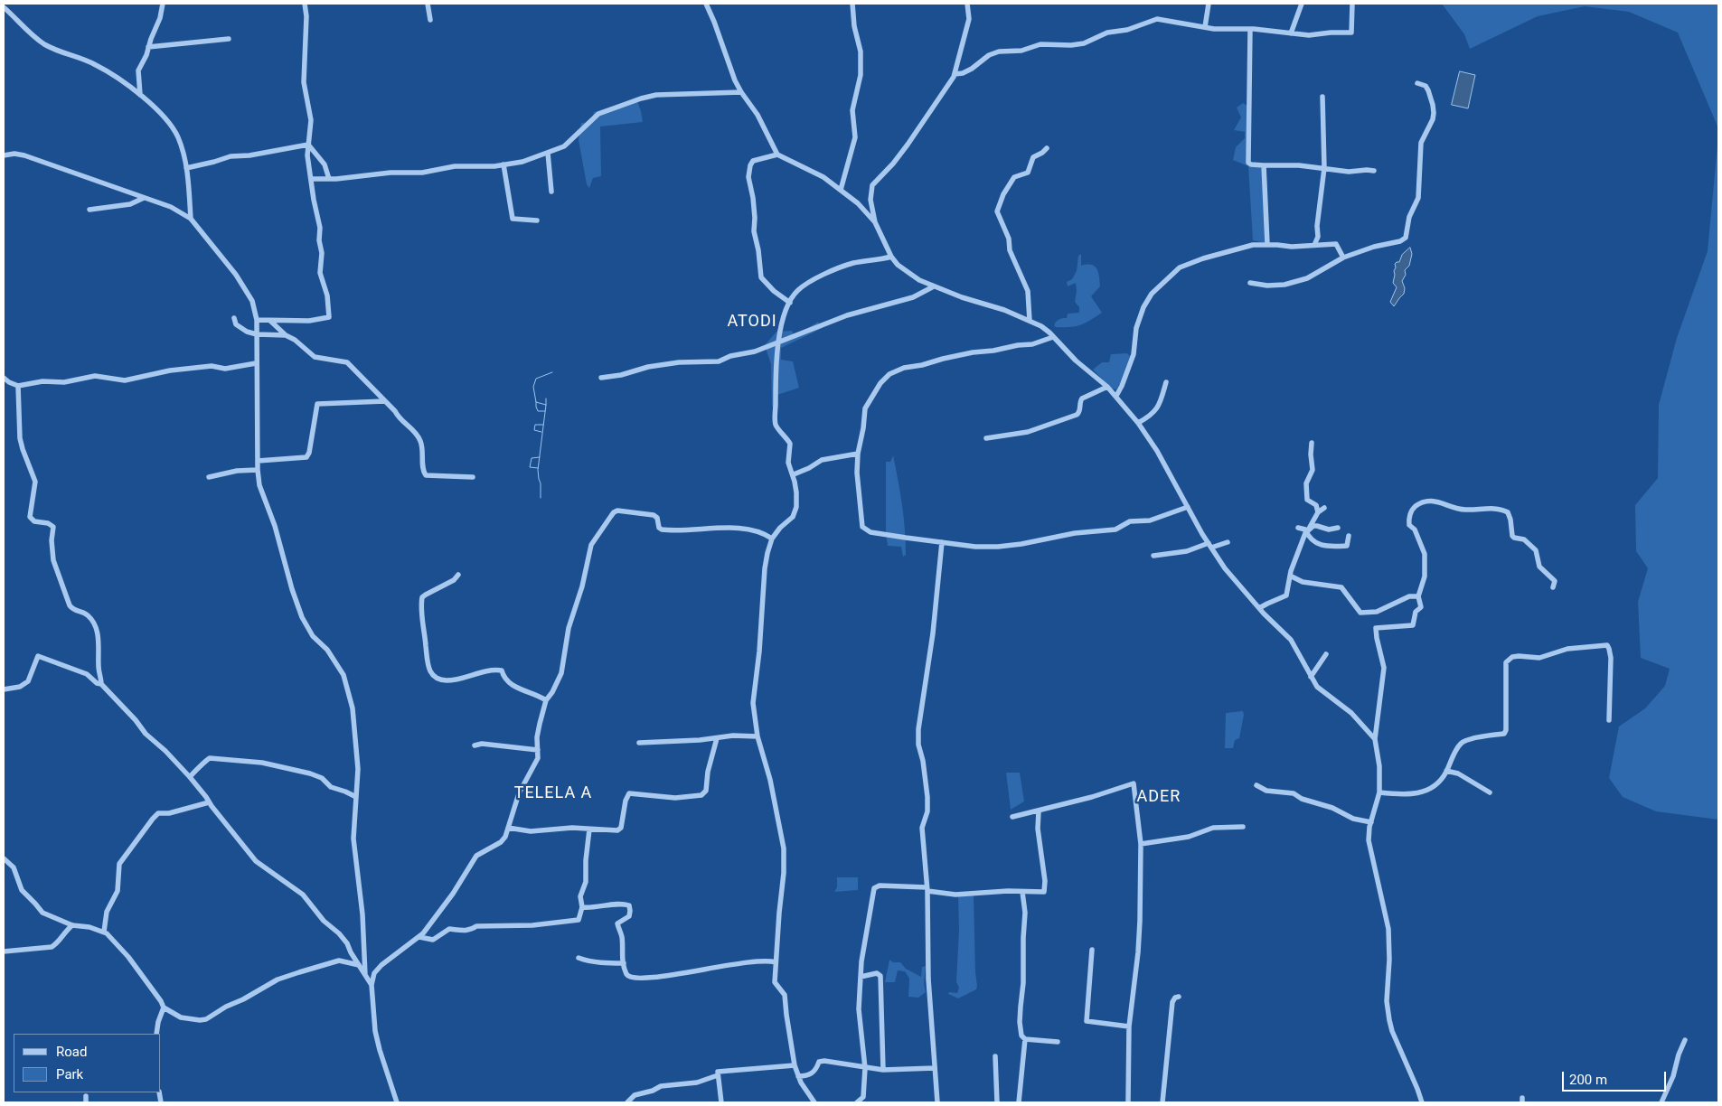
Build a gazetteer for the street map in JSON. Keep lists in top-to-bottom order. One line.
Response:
{"districts":["ATODI","TELELA A","ADER"],"legend":["Road","Park"],"scale_bar":"200 m"}
